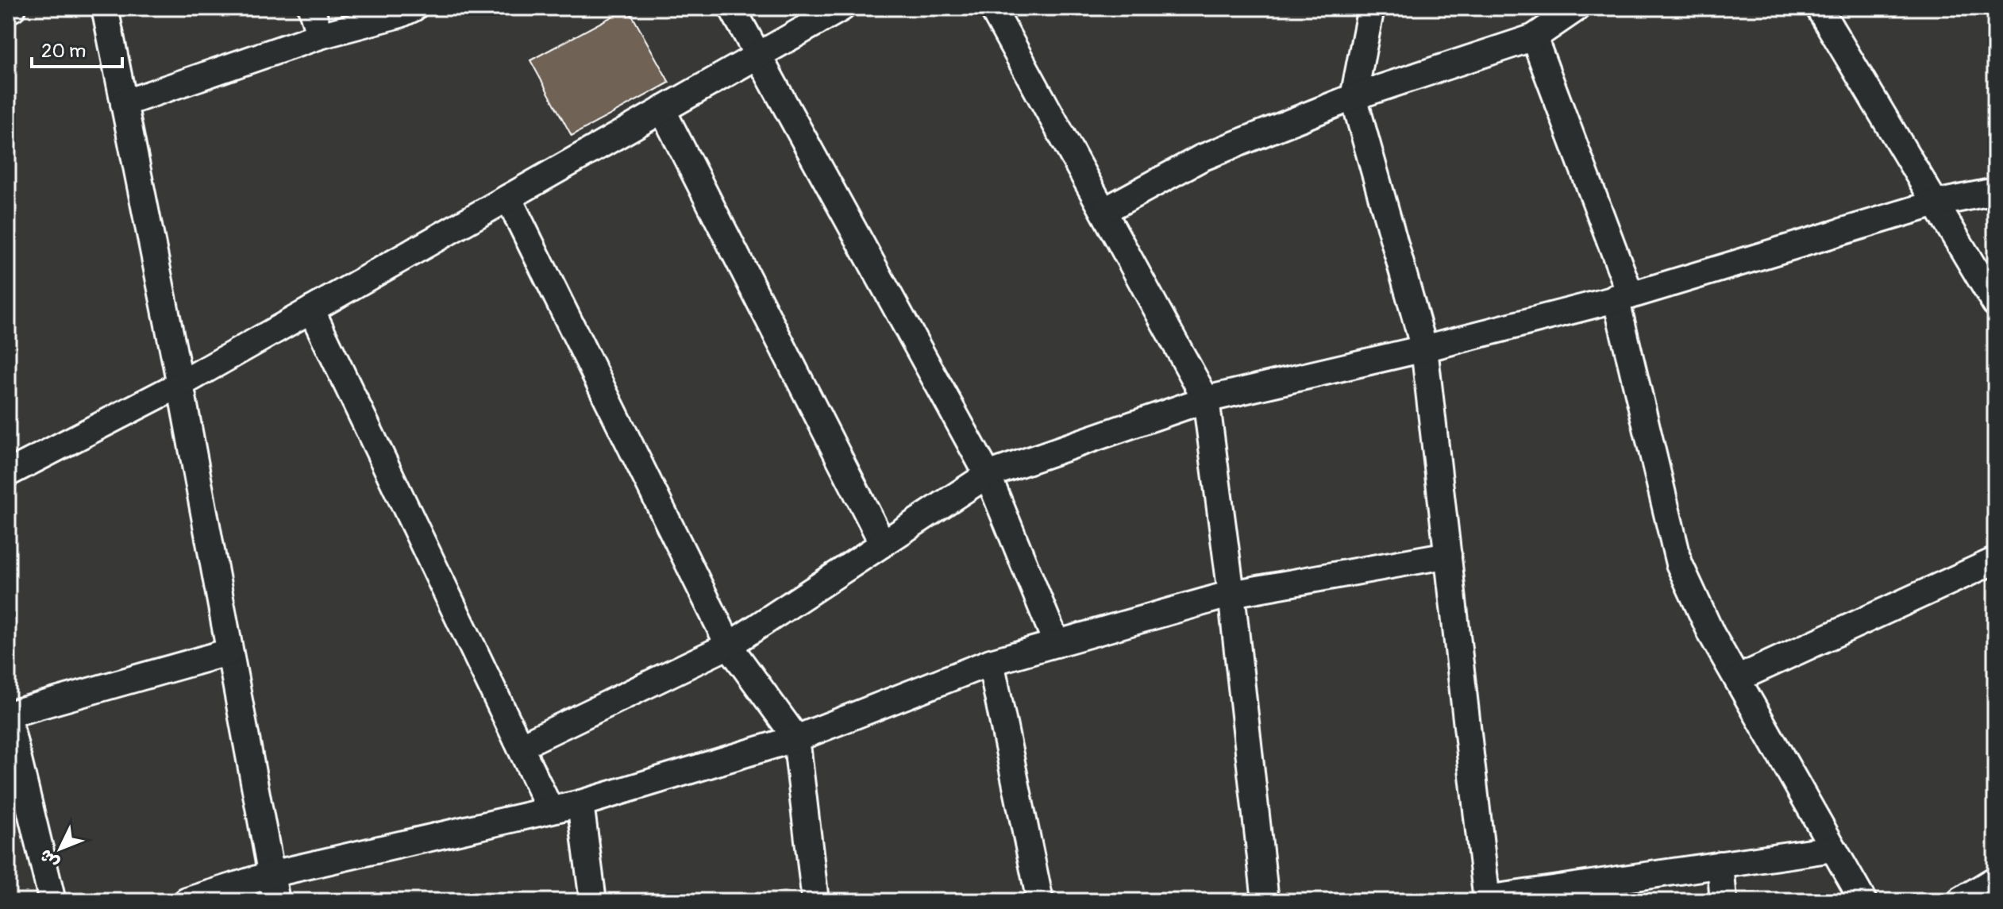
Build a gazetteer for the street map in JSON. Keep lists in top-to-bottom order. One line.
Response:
{"scale_bar":"20 m","north":"bottom left"}
